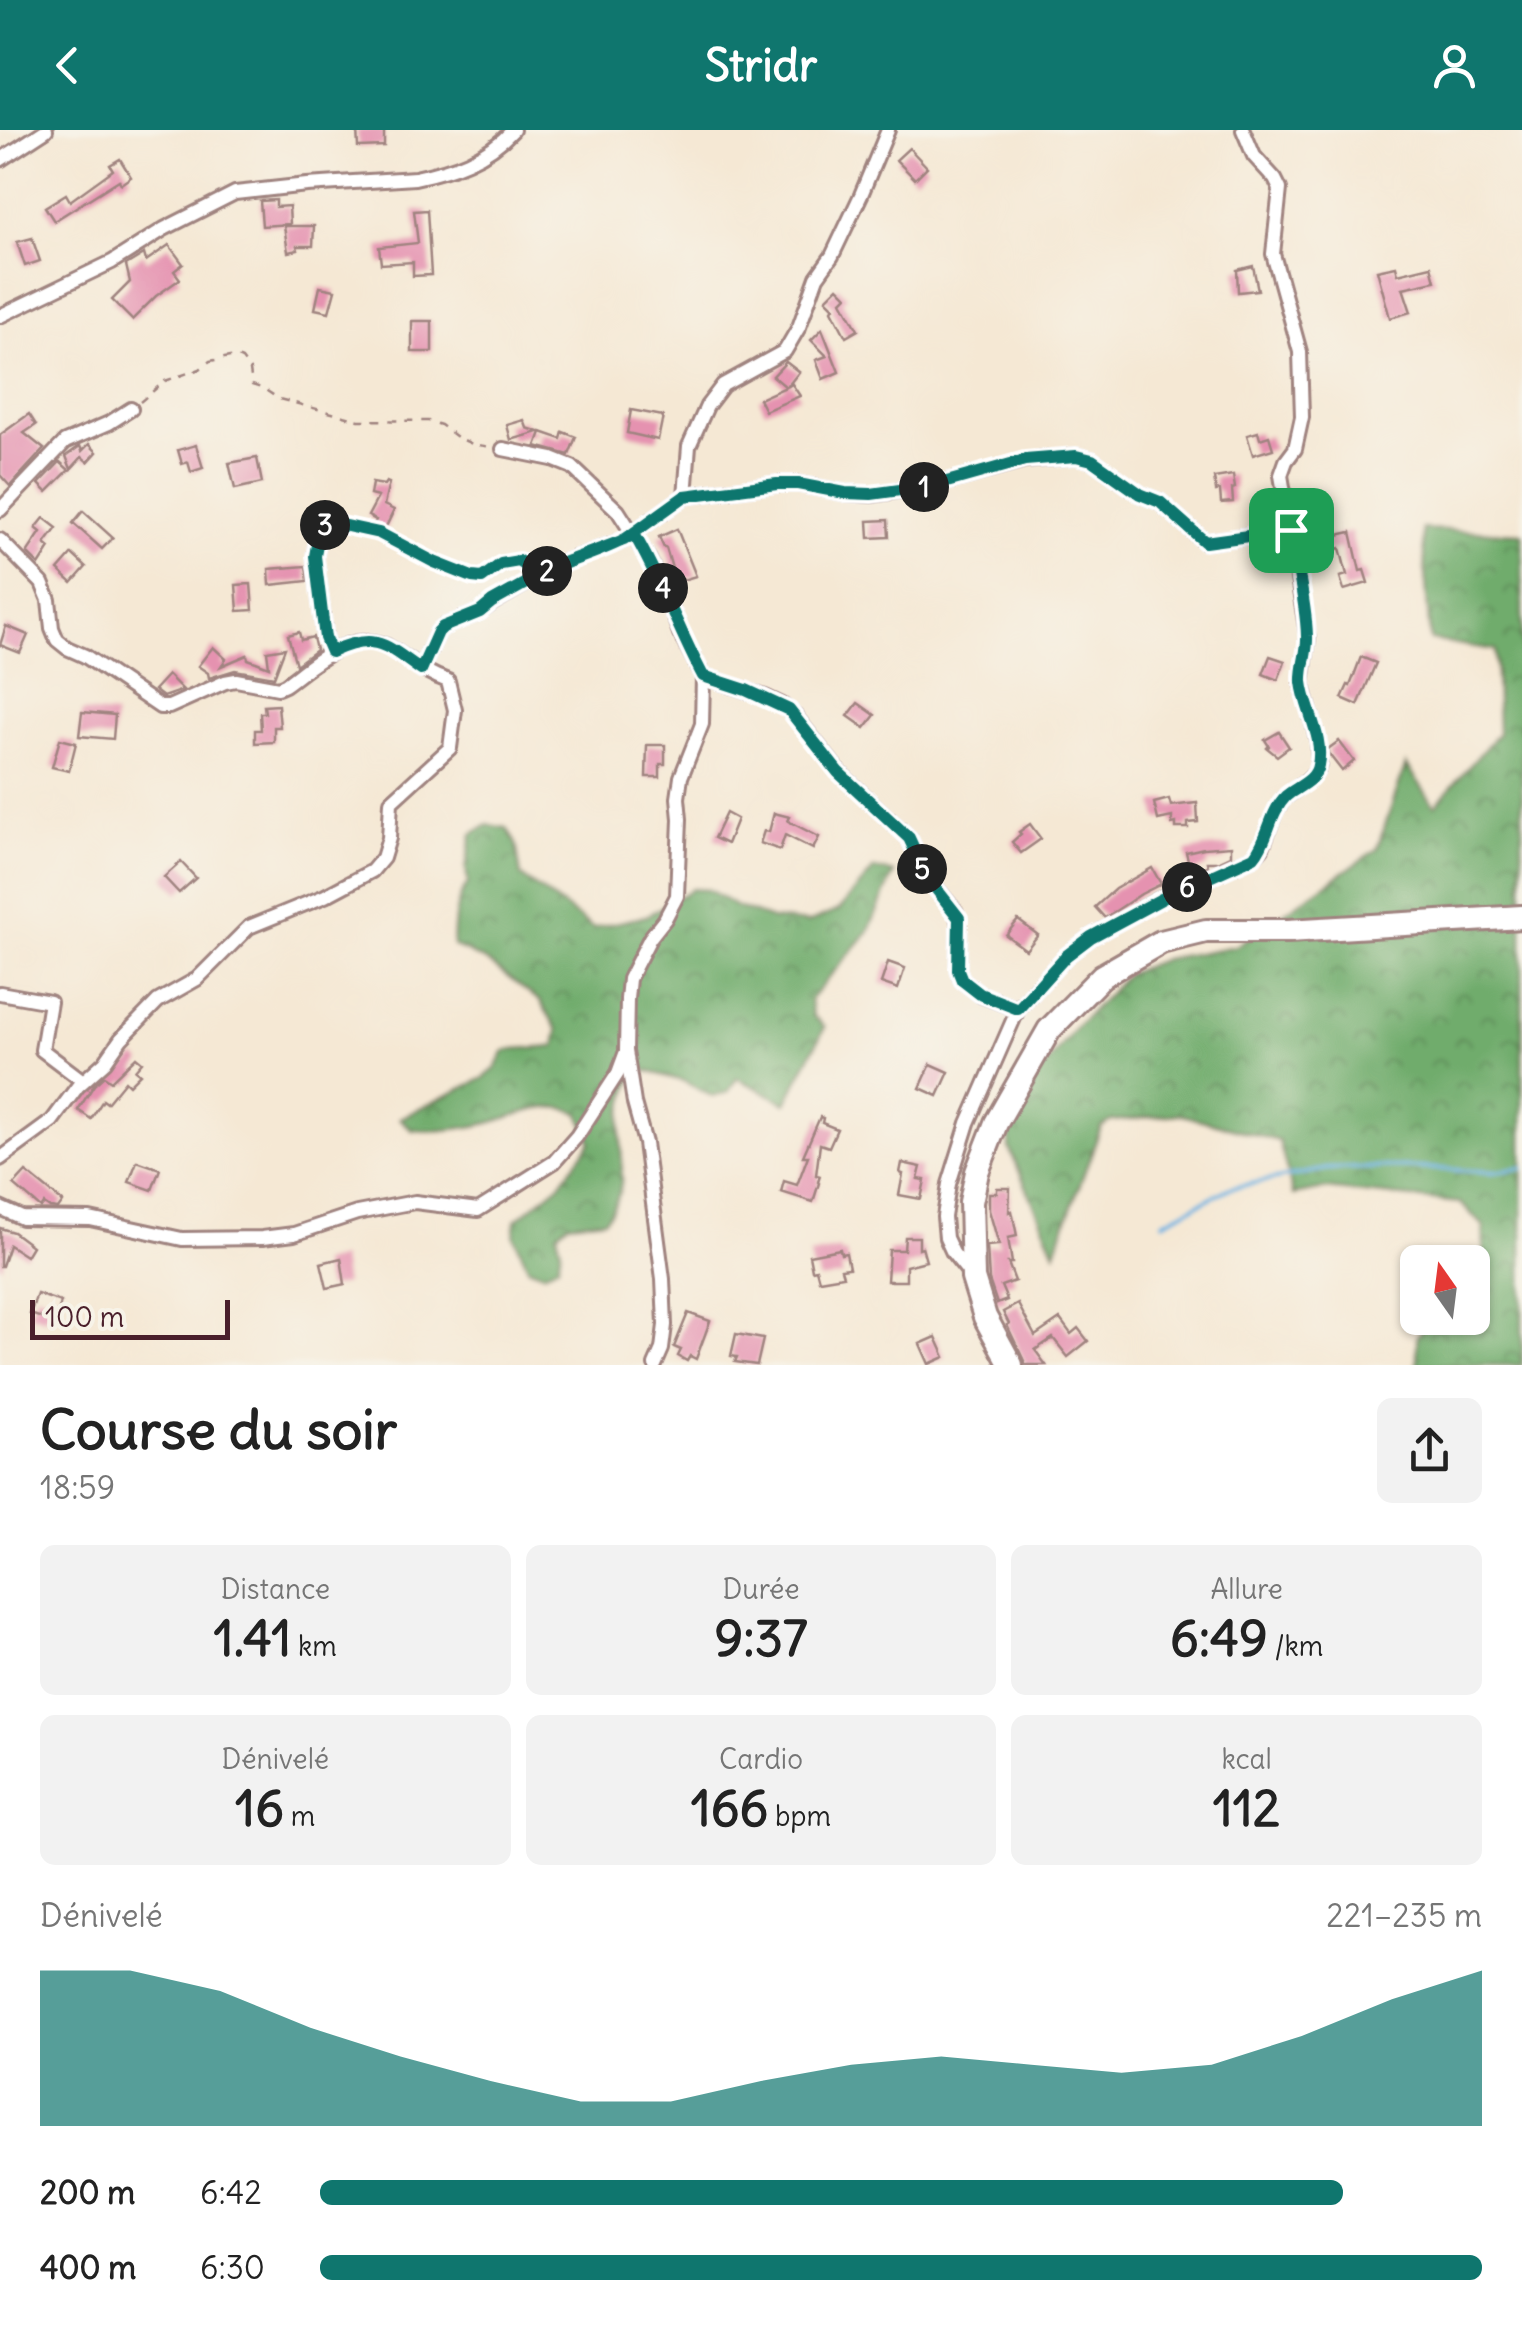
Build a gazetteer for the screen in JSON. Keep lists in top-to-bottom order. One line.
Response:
{"scale_bar":"100 m","north":"top","page":{"header":"Stridr","pins":["1","3","2","4","5","6"],"scale":"100 m","heading":["Course du soir","18:59"],"stats":[["Distance","1.41 km"],["Durée","9:37"],["Allure","6:49 /km"],["Dénivelé","16 m"],["Cardio","166 bpm"],["kcal","112"]],"chart":["Dénivelé","221–235 m"],"list":[{"name":"200 m","note":"6:42"},{"name":"400 m","note":"6:30"}]}}
